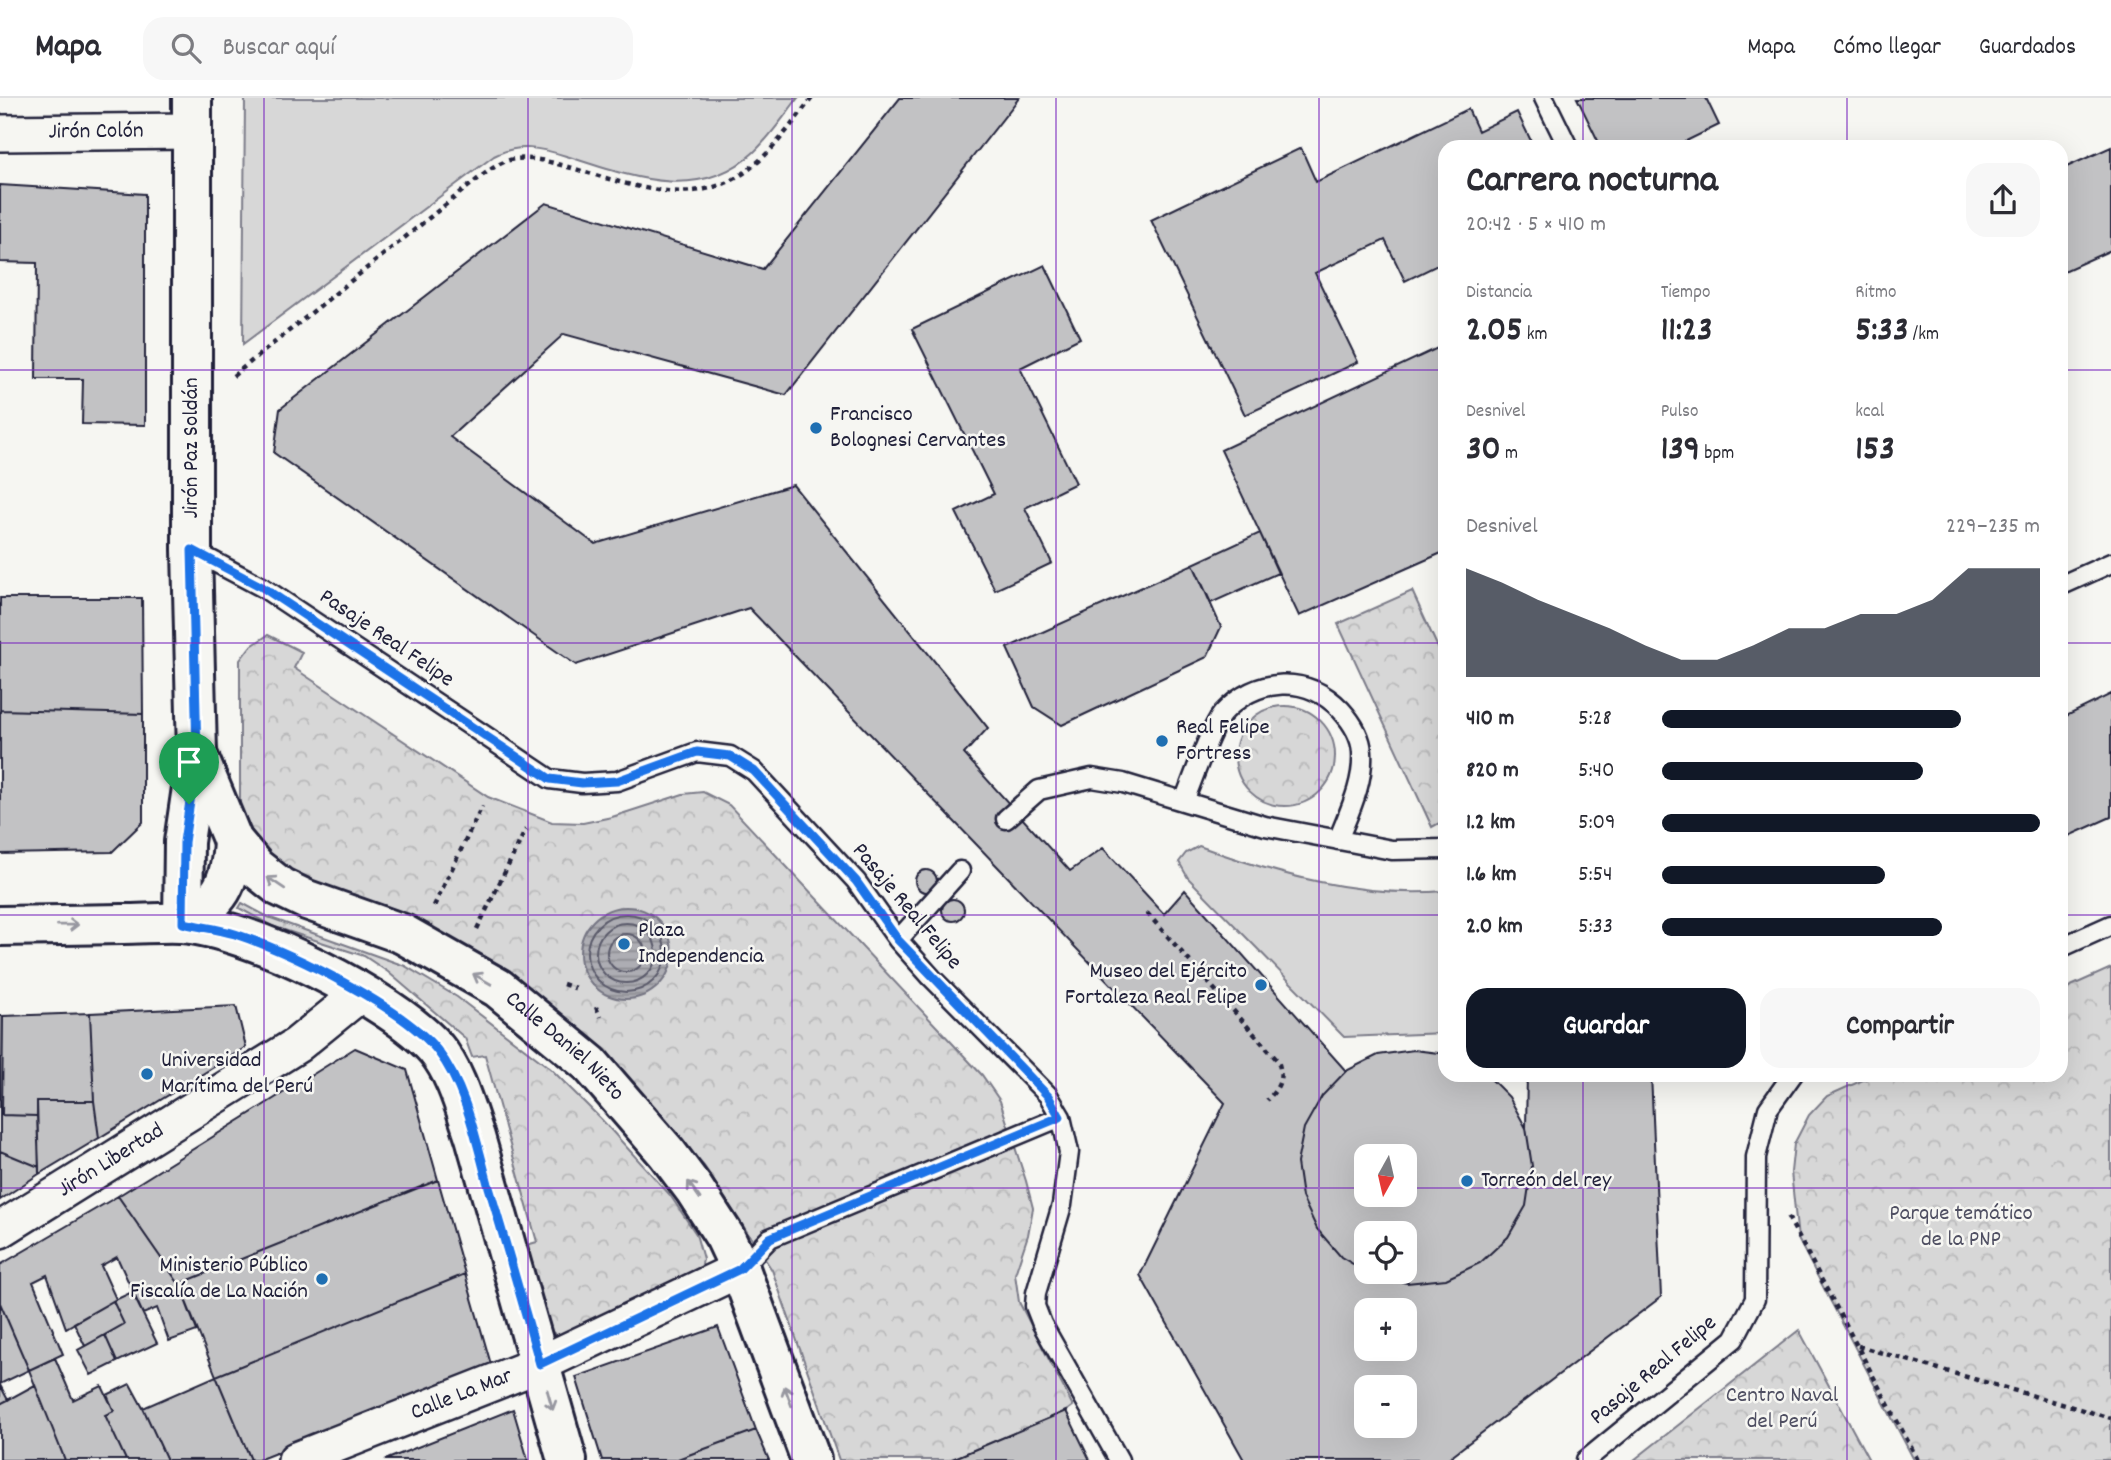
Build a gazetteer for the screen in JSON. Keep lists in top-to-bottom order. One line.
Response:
{"streets":{"street":["Jirón Colón","Jirón Paz Soldán","Calle Daniel Nieto","Jirón Libertad","Calle La Mar"],"lane":["Pasaje Real Felipe"]},"crossings":[["Jirón Colón","Jirón Paz Soldán"],["Jirón Paz Soldán","Pasaje Real Felipe"],["Jirón Paz Soldán","Calle Daniel Nieto"],["Calle Daniel Nieto","Calle La Mar"]],"parks":["Parque temático de la PNP","Centro Naval del Perú"],"places":["Francisco Bolognesi Cervantes","Real Felipe Fortress","Plaza Independencia","Museo del Ejército Fortaleza Real Felipe","Universidad Marítima del Perú","Torreón del rey","Ministerio Público Fiscalía de La Nación"],"north":"bottom","page":{"header":"Mapa","search":"Buscar aquí","nav":["Mapa","Cómo llegar","Guardados"],"heading":["Carrera nocturna","20:42 · 5 × 410 m"],"stats":[["Distancia","2.05 km"],["Tiempo","11:23"],["Ritmo","5:33 /km"],["Desnivel","30 m"],["Pulso","139 bpm"],["kcal","153"]],"chart":["Desnivel","229–235 m"],"list":[{"name":"410 m","note":"5:28"},{"name":"820 m","note":"5:40"},{"name":"1.2 km","note":"5:09"},{"name":"1.6 km","note":"5:54"},{"name":"2.0 km","note":"5:33"}],"buttons":["Guardar","Compartir"],"map_buttons":["+","−"]}}
